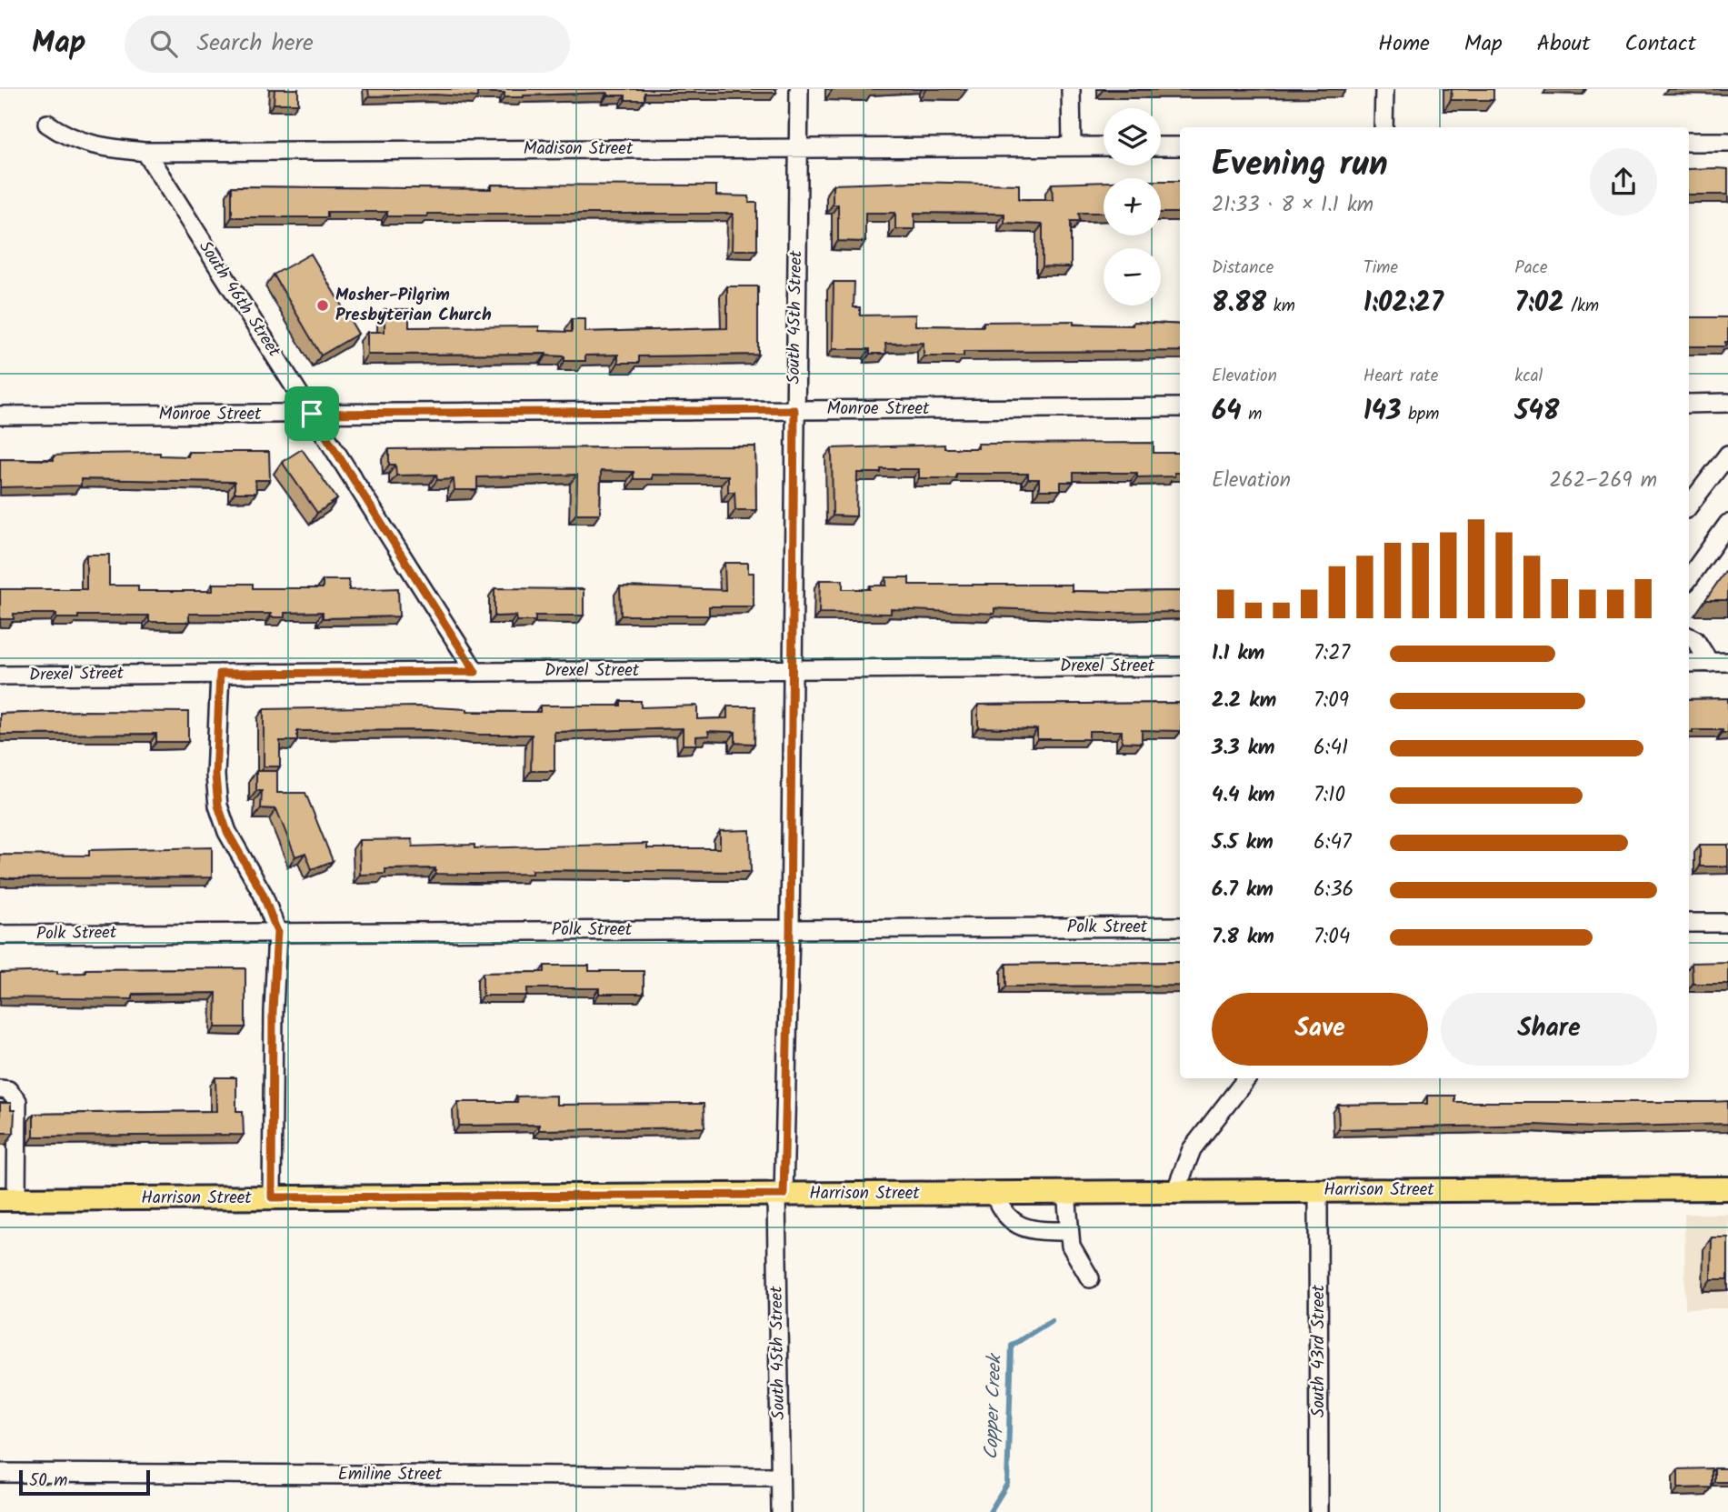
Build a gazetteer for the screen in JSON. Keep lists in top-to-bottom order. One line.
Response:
{"streets":{"main road":["Harrison Street"],"street":["Madison Street","South 46th Street","South 45th Street","Monroe Street","Drexel Street","Polk Street","South 43rd Street","Emiline Street"]},"crossings":[["Madison Street","South 46th Street"],["Madison Street","South 45th Street"],["South 46th Street","Monroe Street"],["South 46th Street","Drexel Street"],["South 45th Street","Monroe Street"],["South 45th Street","Drexel Street"],["South 45th Street","Polk Street"],["South 45th Street","Harrison Street"],["South 45th Street","Emiline Street"],["Harrison Street","South 43rd Street"]],"water":["Copper Creek"],"places":["Mosher-Pilgrim Presbyterian Church"],"scale_bar":"50 m","page":{"header":"Map","search":"Search here","nav":["Home","Map","About","Contact"],"map_buttons":["+","−"],"heading":["Evening run","21:33 · 8 × 1.1 km"],"stats":[["Distance","8.88 km"],["Time","1:02:27"],["Pace","7:02 /km"],["Elevation","64 m"],["Heart rate","143 bpm"],["kcal","548"]],"chart":["Elevation","262–269 m"],"list":[{"name":"1.1 km","note":"7:27"},{"name":"2.2 km","note":"7:09"},{"name":"3.3 km","note":"6:41"},{"name":"4.4 km","note":"7:10"},{"name":"5.5 km","note":"6:47"},{"name":"6.7 km","note":"6:36"},{"name":"7.8 km","note":"7:04"}],"buttons":["Save","Share"],"scale":"50 m"}}
